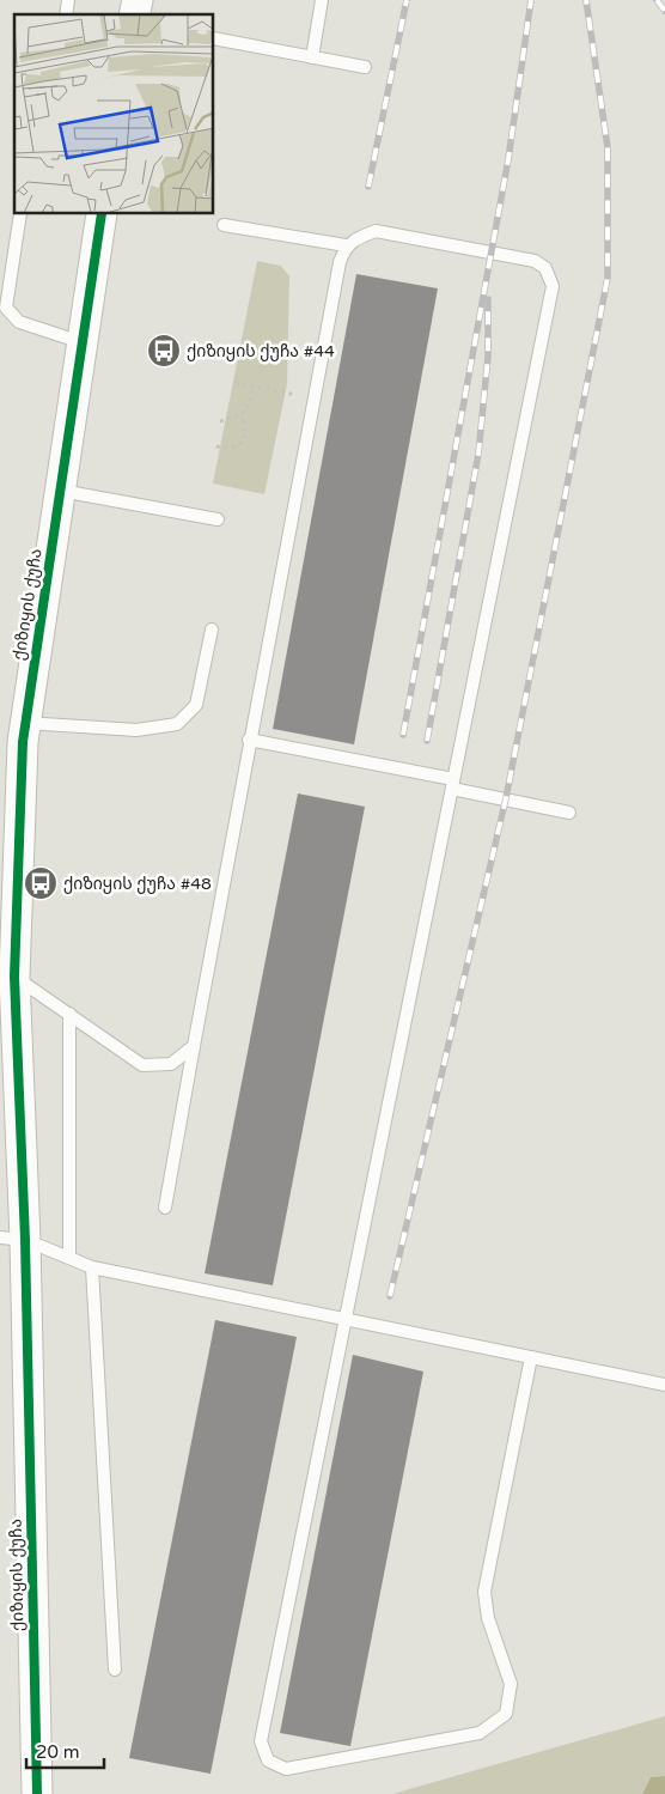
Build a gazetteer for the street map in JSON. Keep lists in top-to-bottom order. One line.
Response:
{"streets":{"street":["ქიზიყის ქუჩა"]},"places":{"bus stop":["ქიზიყის ქუჩა #44","ქიზიყის ქუჩა #48"]},"scale_bar":"20 m"}
